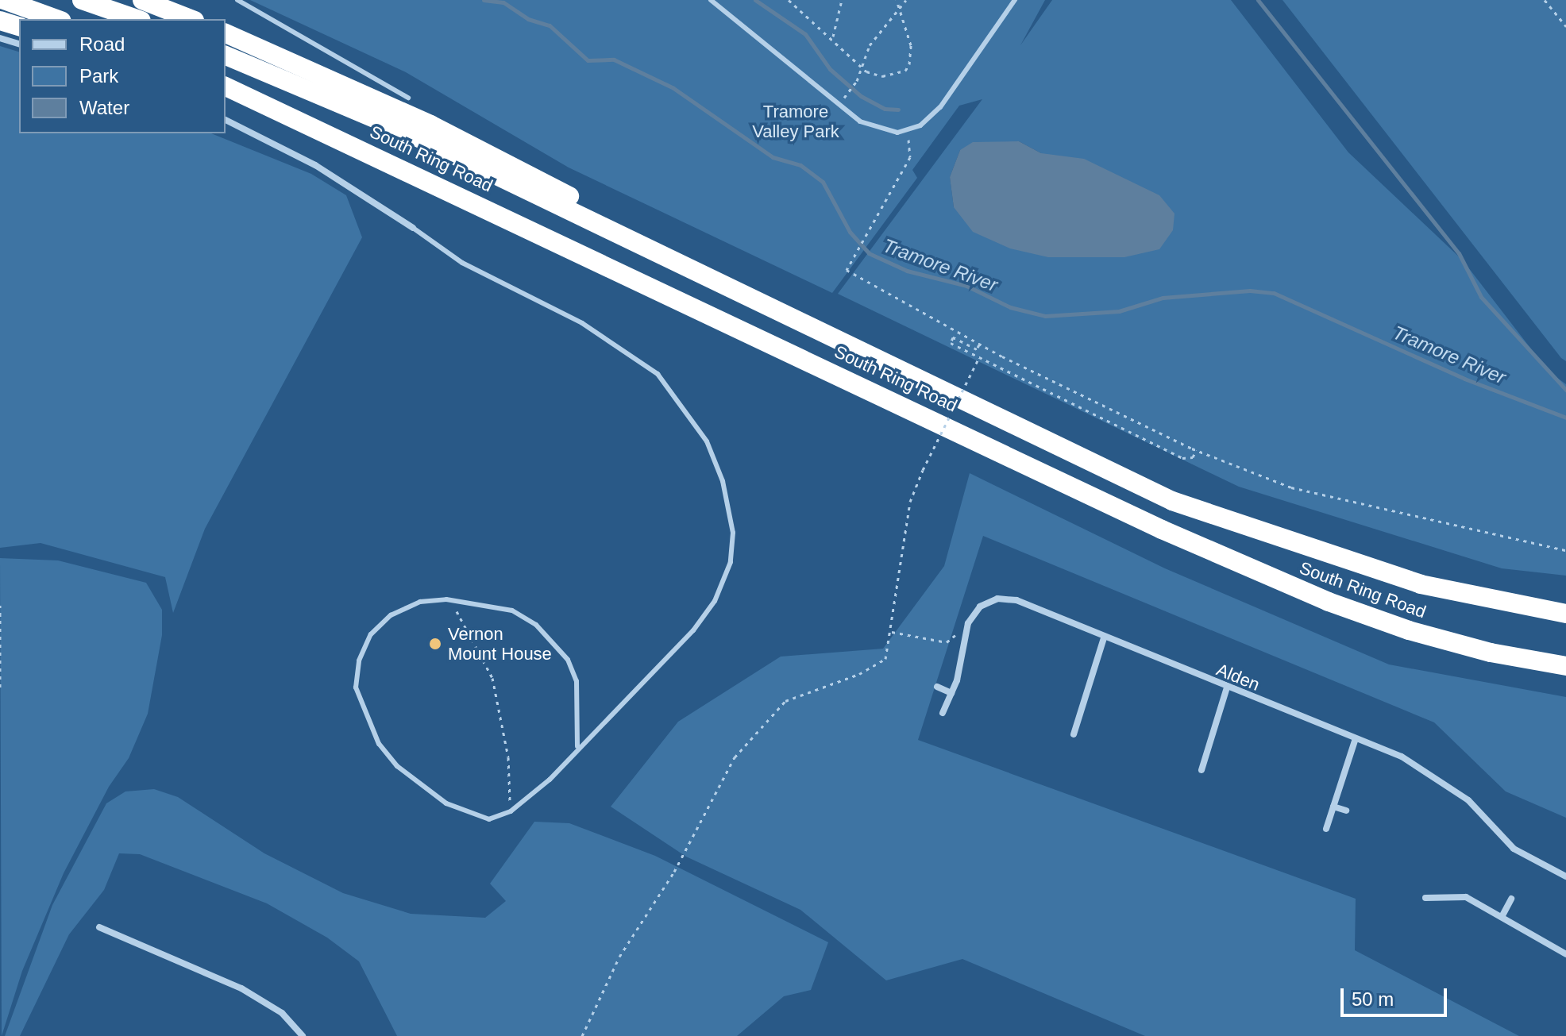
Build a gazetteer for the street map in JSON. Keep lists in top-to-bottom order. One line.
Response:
{"streets":{"highway":["South Ring Road"],"street":["Alden"]},"water":["Tramore River"],"parks":["Tramore Valley Park"],"places":["Vernon Mount House"],"legend":["Road","Park","Water"],"scale_bar":"50 m"}
